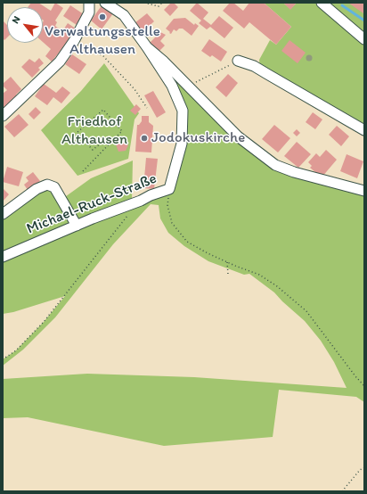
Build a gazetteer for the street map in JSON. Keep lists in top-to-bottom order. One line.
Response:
{"streets":{"street":["Michael-Ruck-Straße"]},"parks":["Friedhof Althausen"],"places":["Verwaltungsstelle Althausen","Jodokuskirche"],"north":"top left"}
